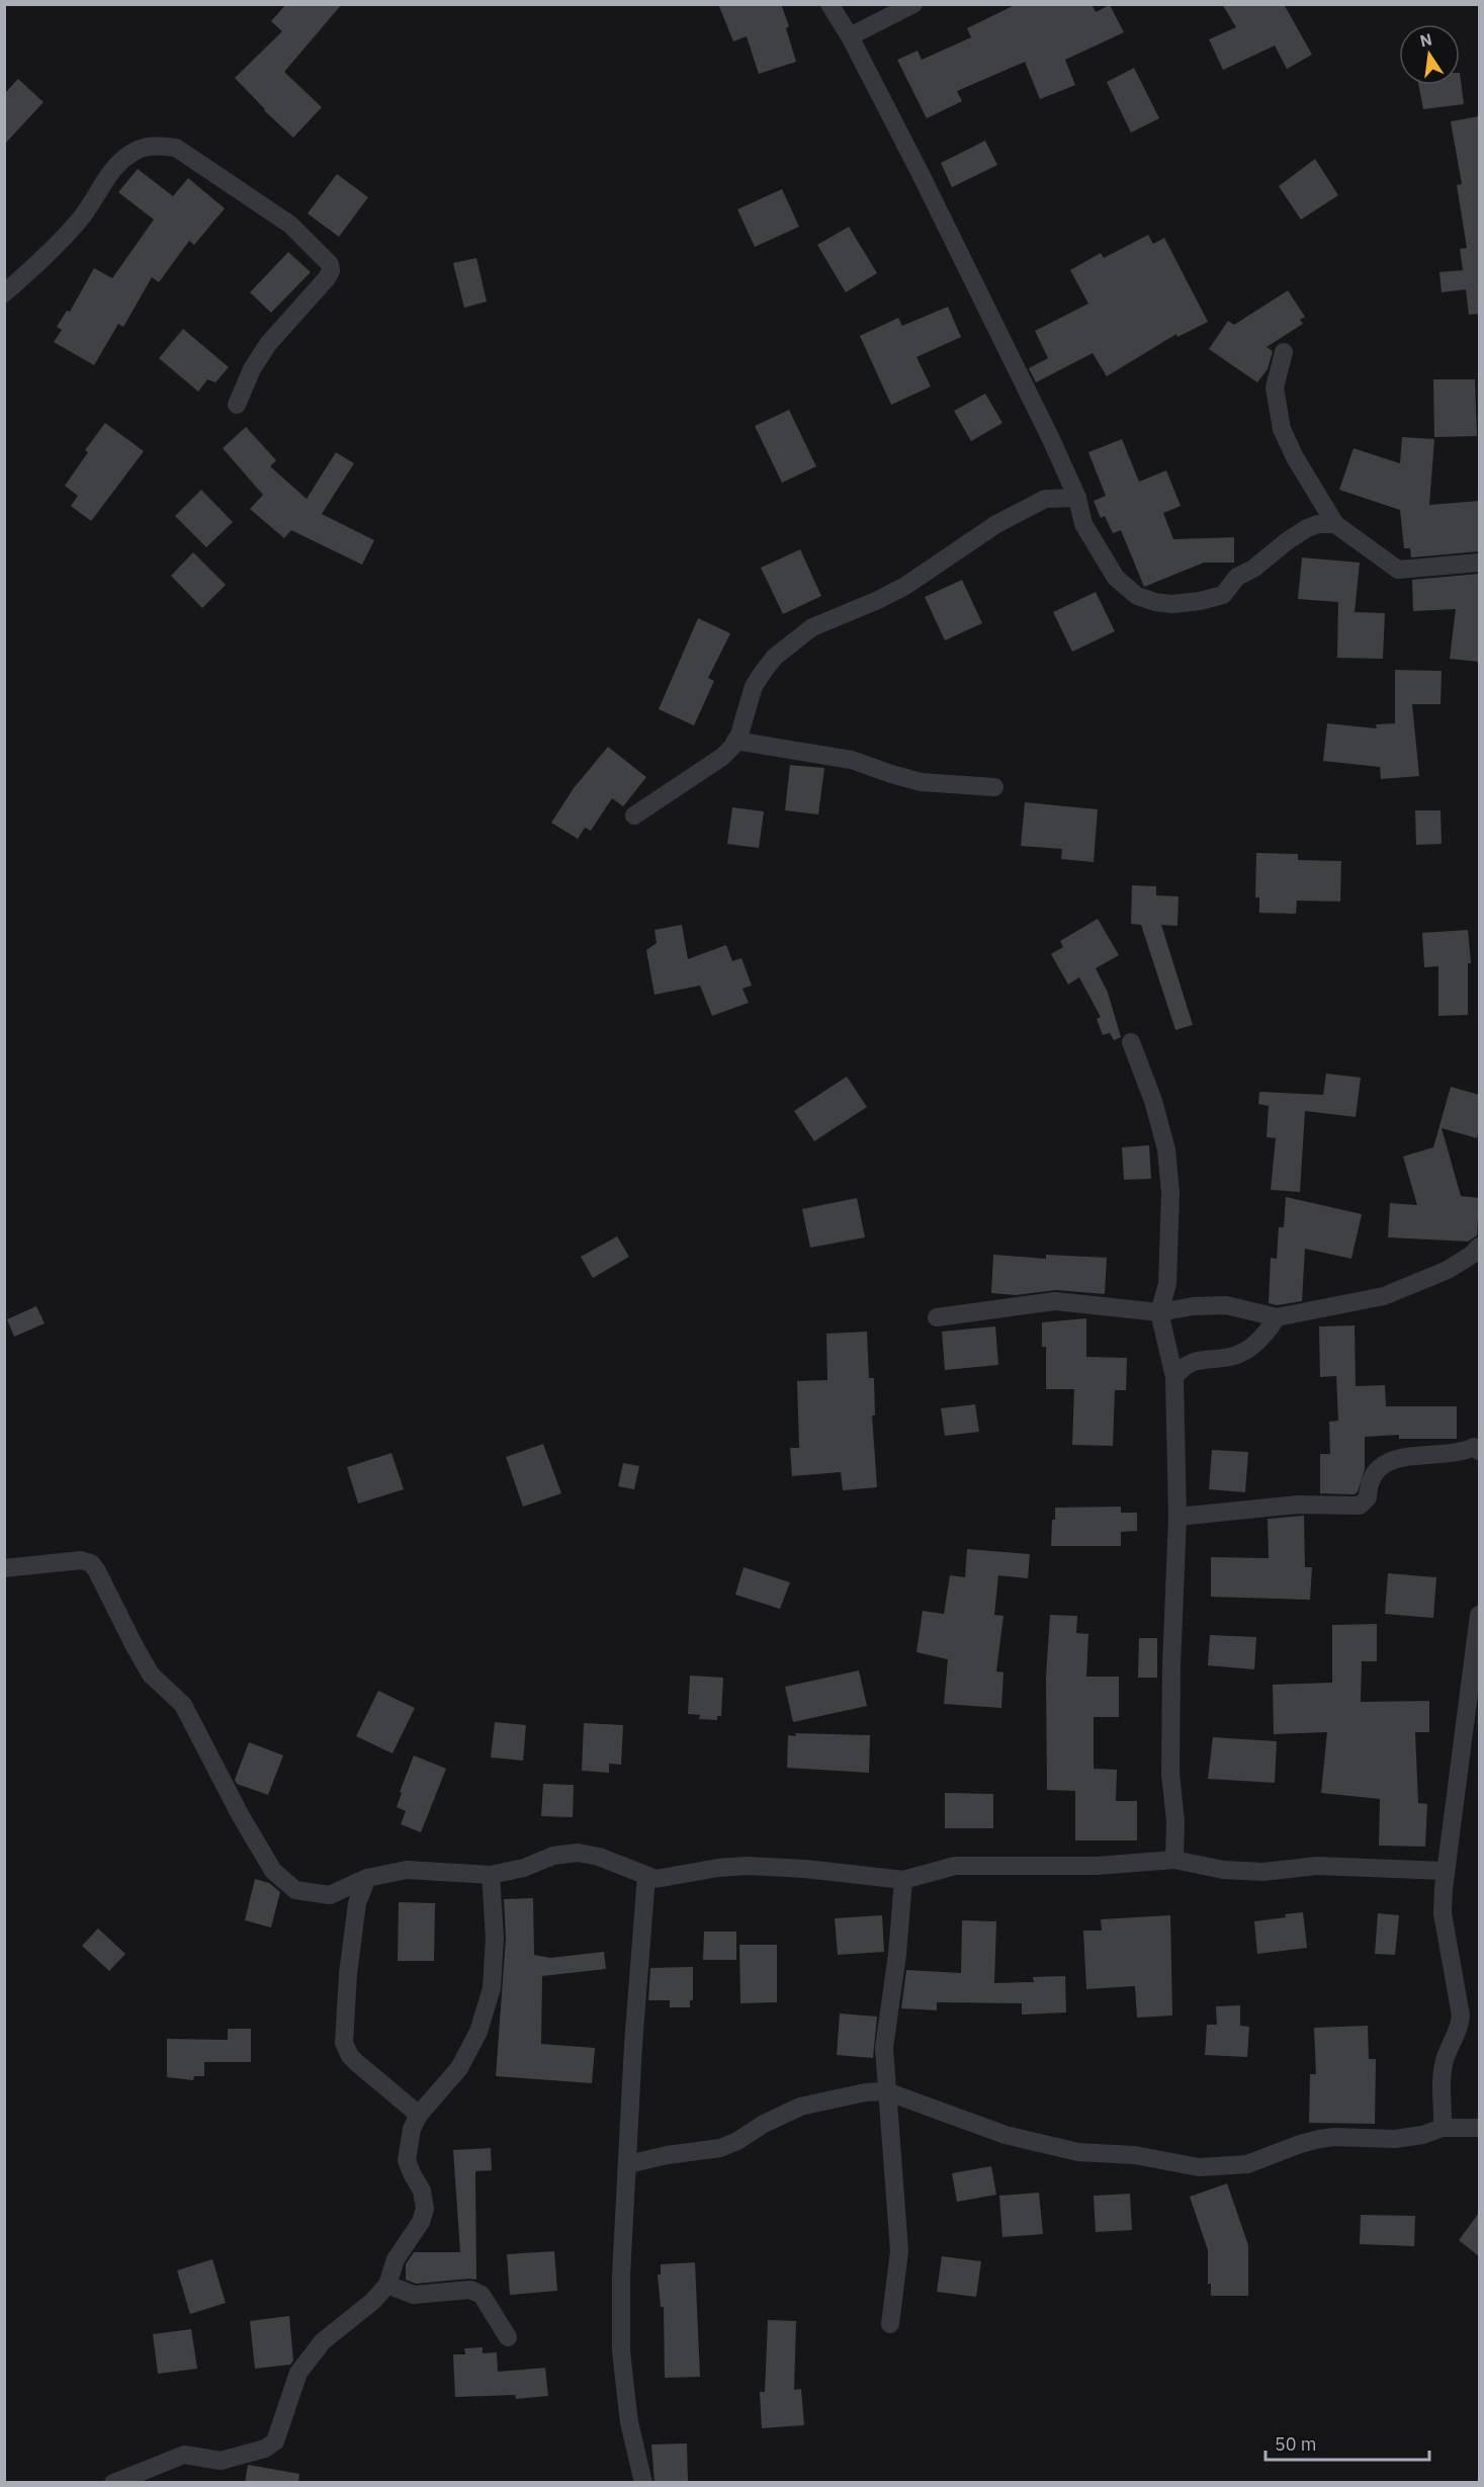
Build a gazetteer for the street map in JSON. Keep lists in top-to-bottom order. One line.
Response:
{"scale_bar":"50 m","north":"top"}
